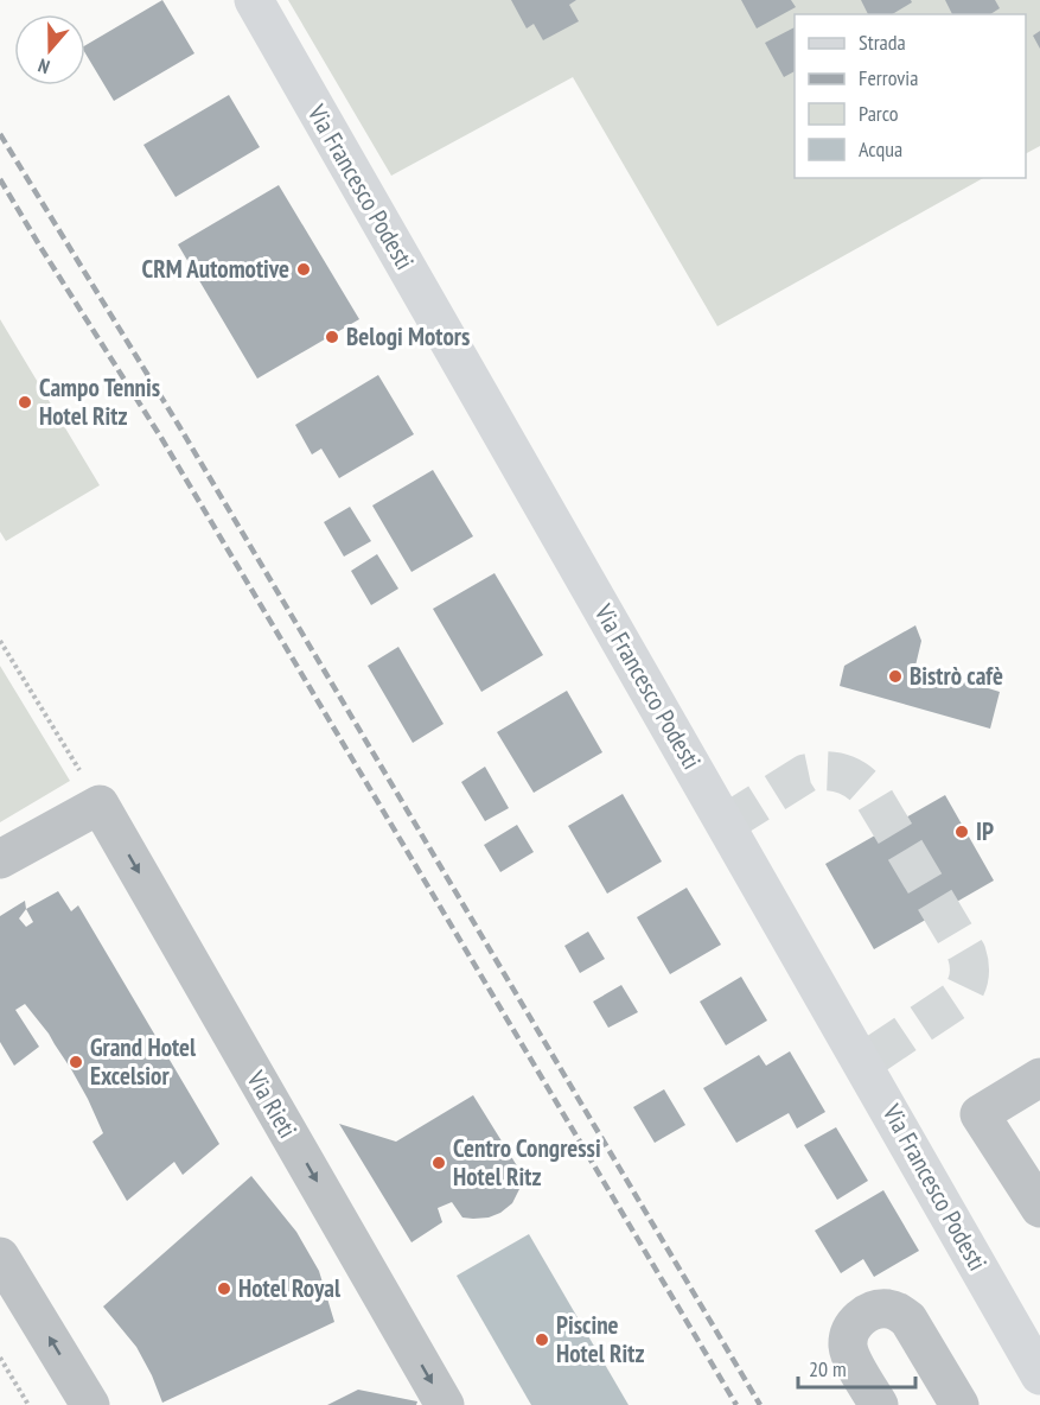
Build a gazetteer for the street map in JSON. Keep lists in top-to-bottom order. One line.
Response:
{"streets":{"main road":["Via Francesco Podesti"],"street":["Via Rieti"]},"one_way":["Via Rieti"],"places":["CRM Automotive","Belogi Motors","Campo Tennis Hotel Ritz","Bistrò cafè","IP","Grand Hotel Excelsior","Centro Congressi Hotel Ritz","Hotel Royal","Piscine Hotel Ritz"],"legend":["Strada","Ferrovia","Parco","Acqua"],"scale_bar":"20 m","north":"bottom"}
